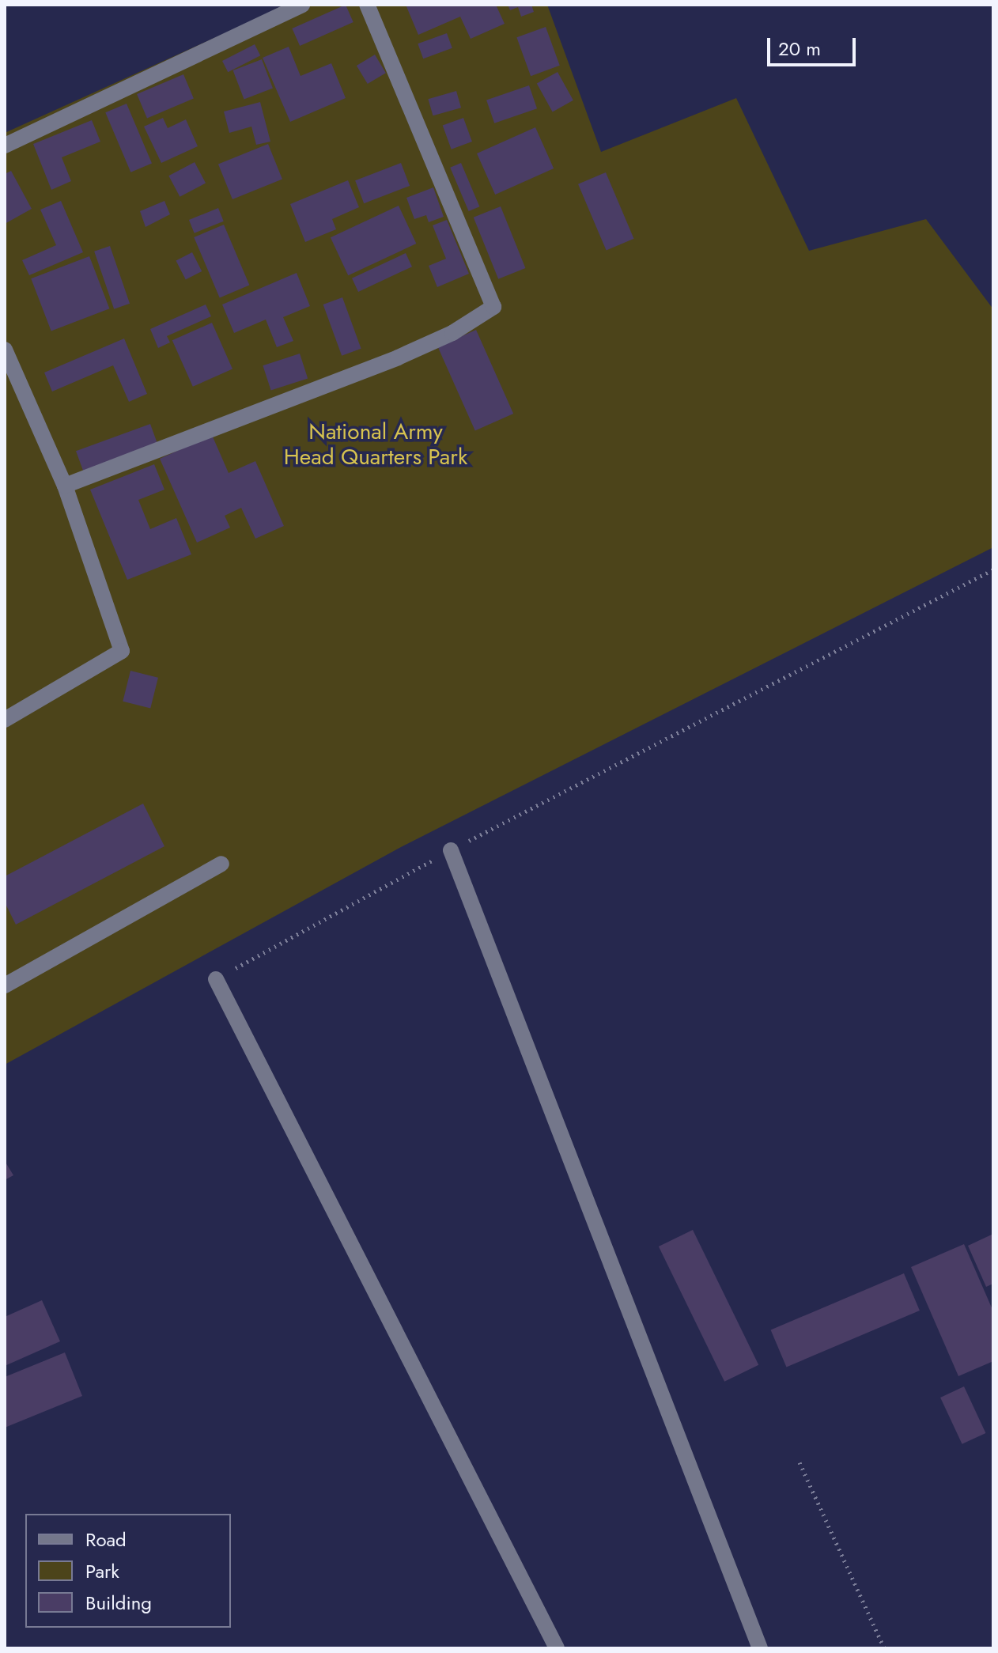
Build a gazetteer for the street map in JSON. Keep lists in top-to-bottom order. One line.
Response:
{"parks":["National Army Head Quarters Park"],"legend":["Road","Park","Building"],"scale_bar":"20 m"}
